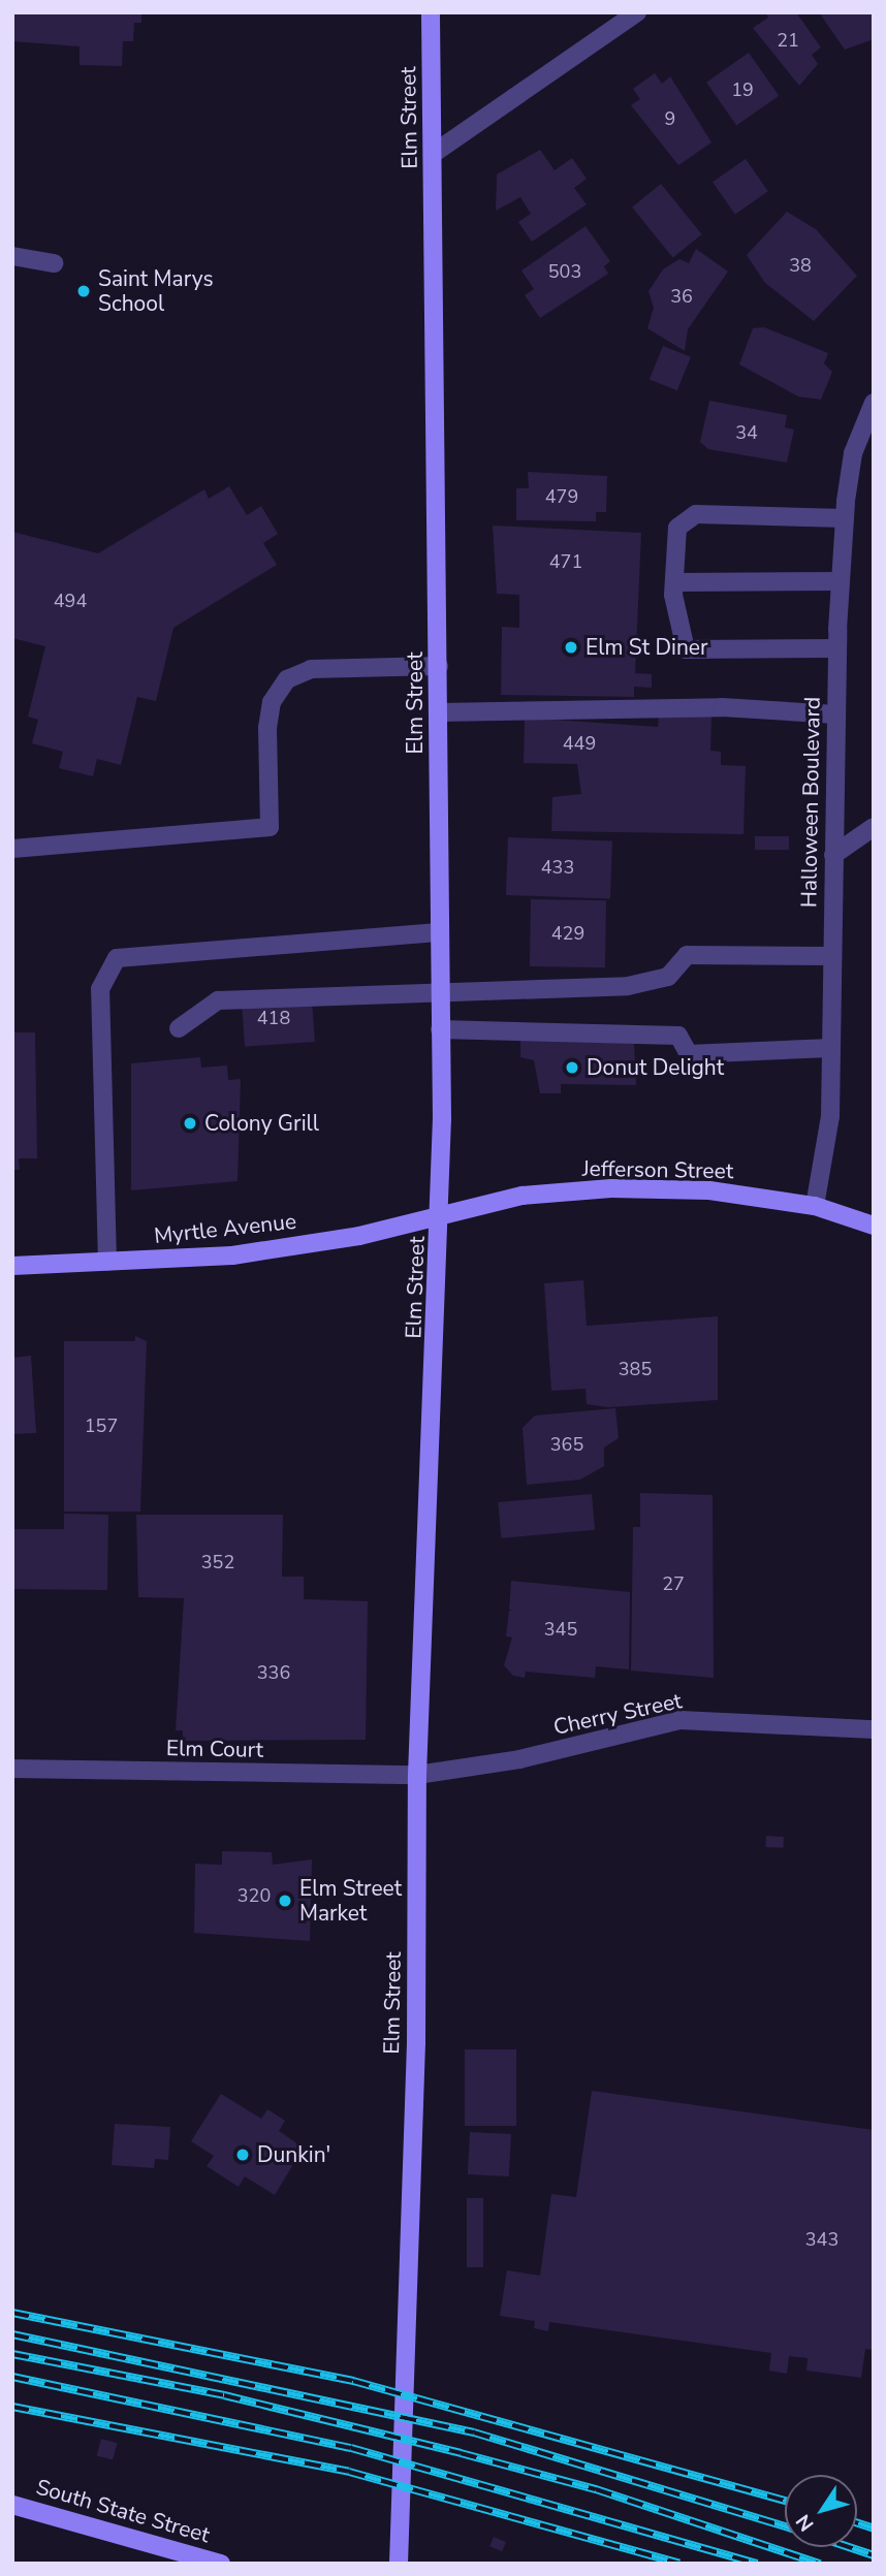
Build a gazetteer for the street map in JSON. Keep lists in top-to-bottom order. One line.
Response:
{"streets":{"main road":["Elm Street","Jefferson Street","Myrtle Avenue","South State Street"],"street":["Halloween Boulevard","Cherry Street","Elm Court"]},"crossings":[["Elm Street","Jefferson Street"],["Elm Street","Myrtle Avenue"],["Elm Street","Cherry Street"],["Elm Street","Elm Court"],["Halloween Boulevard","Jefferson Street"],["Jefferson Street","Myrtle Avenue"],["Cherry Street","Elm Court"]],"places":["Saint Marys School","Elm St Diner","Donut Delight","Colony Grill","Elm Street Market","Dunkin'"],"house_numbers":["21","19","9","38","503","36","34","479","471","494","449","433","429","418","385","157","365","352","27","345","336","320","343"],"north":"bottom left"}
